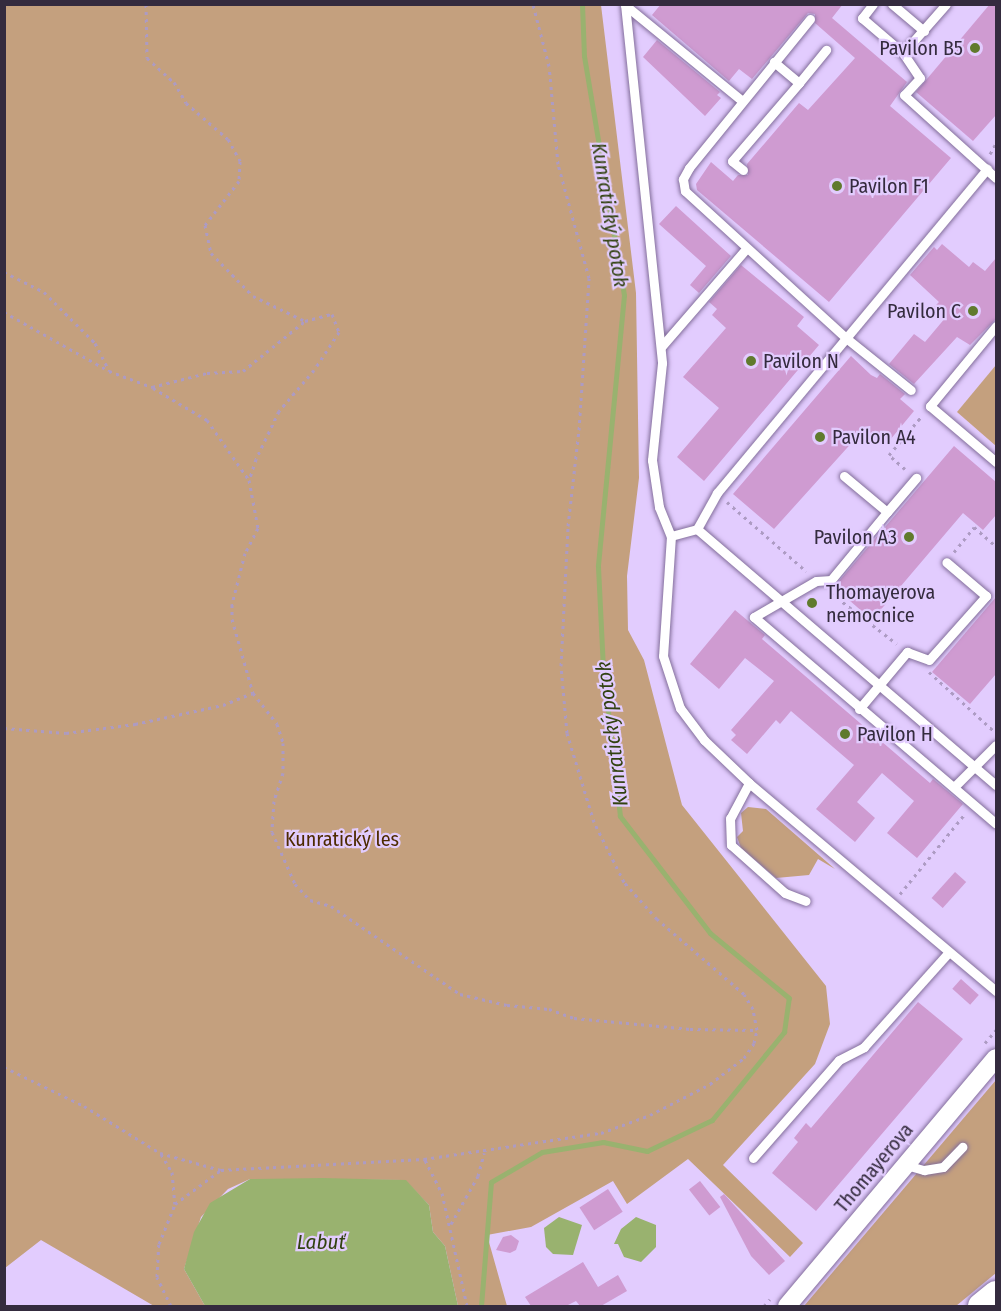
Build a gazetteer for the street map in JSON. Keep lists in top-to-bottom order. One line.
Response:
{"streets":{"street":["Thomayerova"]},"water":["Kunratický potok","Labuť"],"parks":["Kunratický les"],"places":["Pavilon B5","Pavilon F1","Pavilon C","Pavilon N","Pavilon A4","Pavilon A3","Thomayerova nemocnice","Pavilon H"]}
